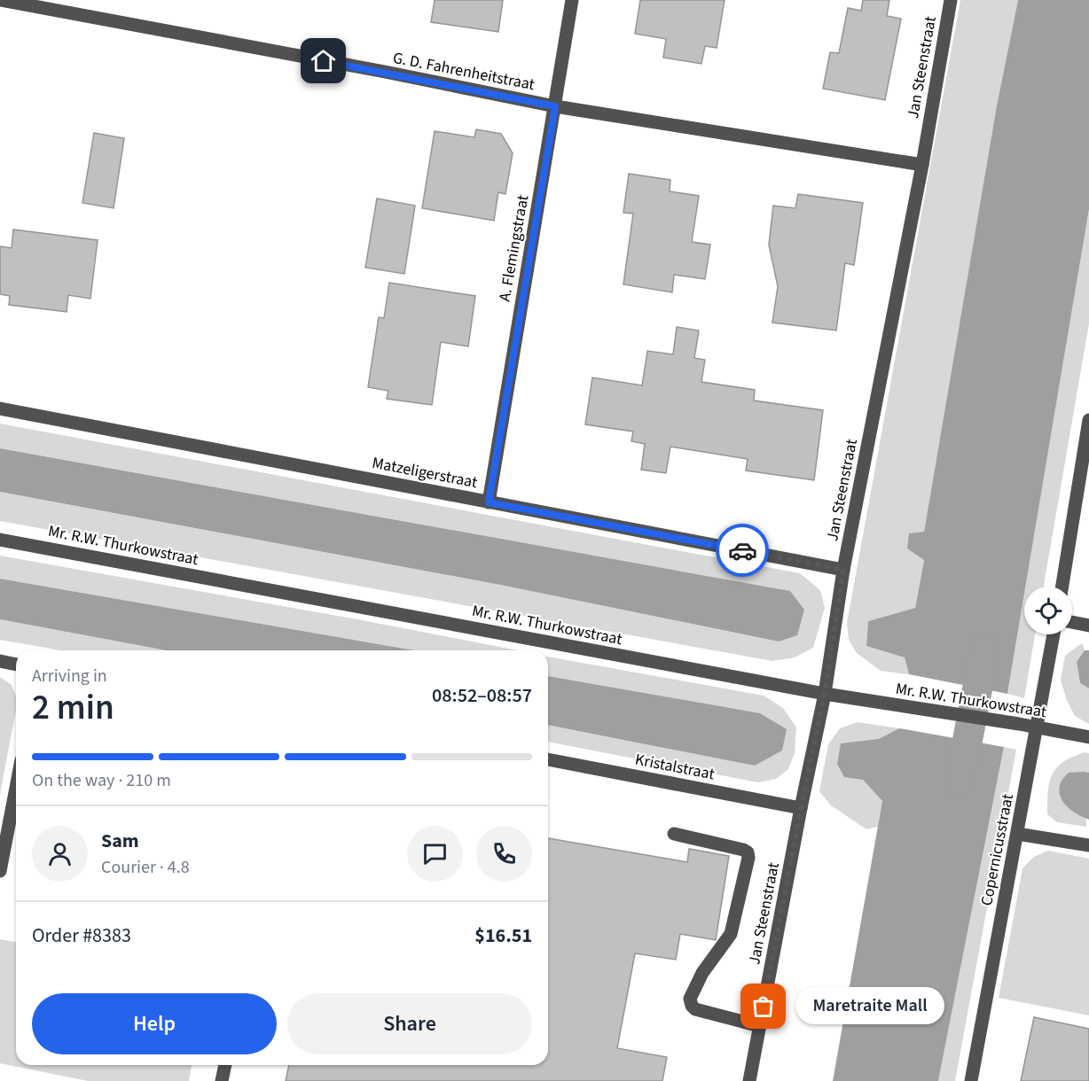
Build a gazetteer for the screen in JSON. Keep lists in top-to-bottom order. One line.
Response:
{"streets":{"street":["Jan Steenstraat","G. D. Fahrenheitstraat","A. Flemingstraat","Matzeligerstraat","Mr. R.W. Thurkowstraat","Kristalstraat","Copernicusstraat"]},"crossings":[["Jan Steenstraat","G. D. Fahrenheitstraat"],["Jan Steenstraat","Matzeligerstraat"],["Jan Steenstraat","Mr. R.W. Thurkowstraat"],["Jan Steenstraat","Kristalstraat"],["G. D. Fahrenheitstraat","A. Flemingstraat"],["A. Flemingstraat","Matzeligerstraat"],["Mr. R.W. Thurkowstraat","Copernicusstraat"]],"places":["Maretraite Mall"],"page":{"heading":["2 min","Arriving in","08:52–08:57"],"panel":["Sam","Courier · 4.8","Order #8383","$16.51"],"bar":"On the way · 210 m","buttons":["Help","Share"],"bubble":"Maretraite Mall"}}
